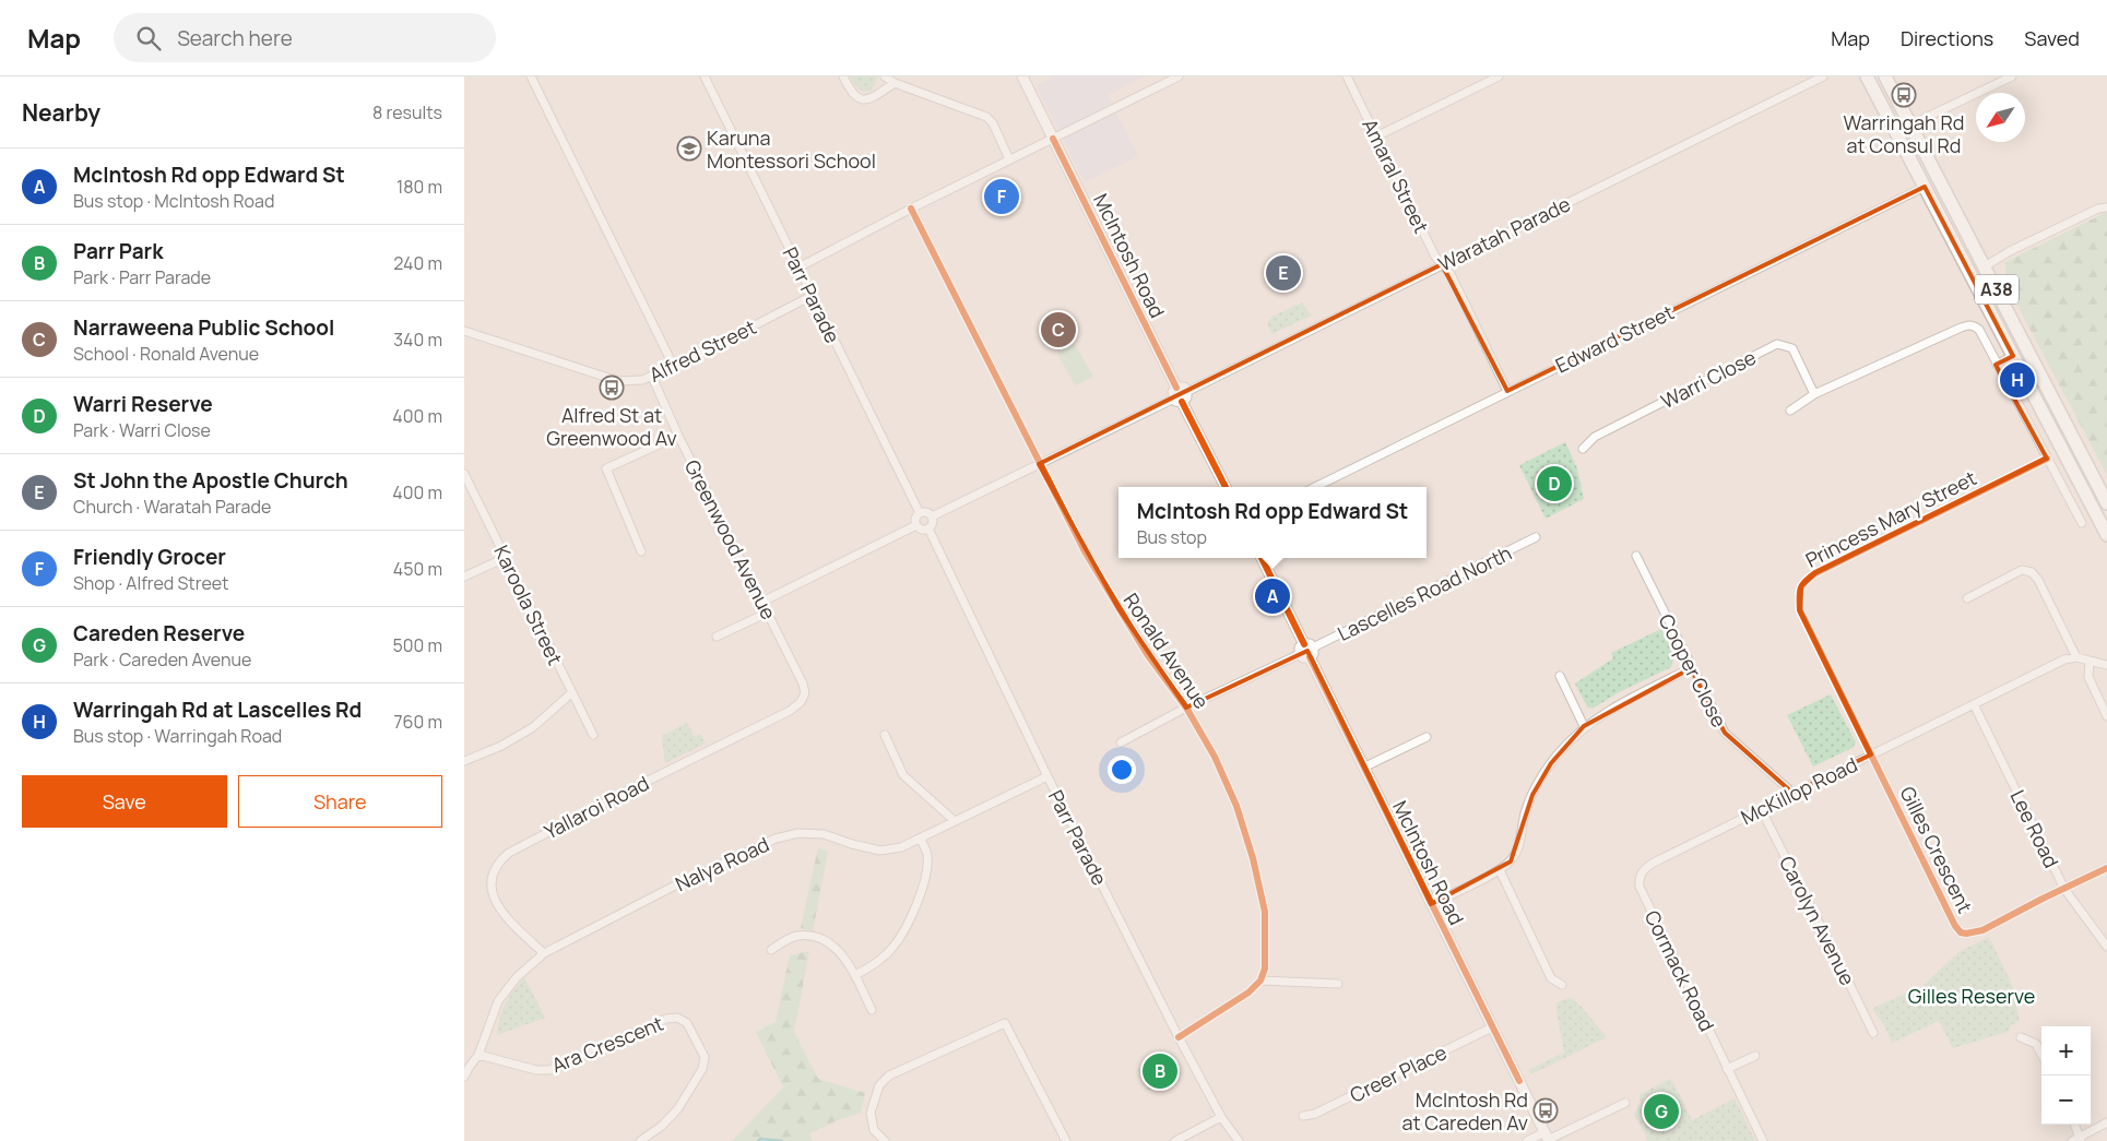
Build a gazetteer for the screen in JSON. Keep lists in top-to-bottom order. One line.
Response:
{"streets":{"highway":["A38"],"street":["Amaral Street","Waratah Parade","McIntosh Road","Parr Parade","Edward Street","Alfred Street","Warri Close","Princess Mary Street","Greenwood Avenue","Lascelles Road North","Karoola Street","Ronald Avenue","Cooper Close","McKillop Road","Yallaroi Road","Lee Road","Gilles Crescent","Nalya Road","Carolyn Avenue","Cormack Road","Ara Crescent","Creer Place"]},"crossings":[["Amaral Street","Waratah Parade"],["Amaral Street","Edward Street"],["Waratah Parade","McIntosh Road"],["McIntosh Road","Lascelles Road North"],["McIntosh Road","Creer Place"],["A38","Edward Street"],["Parr Parade","Alfred Street"],["Parr Parade","Nalya Road"],["Alfred Street","Greenwood Avenue"],["Princess Mary Street","McKillop Road"],["Princess Mary Street","Gilles Crescent"],["Greenwood Avenue","Yallaroi Road"],["Lascelles Road North","Ronald Avenue"],["Cooper Close","McKillop Road"],["McKillop Road","Lee Road"],["McKillop Road","Gilles Crescent"],["McKillop Road","Carolyn Avenue"],["McKillop Road","Cormack Road"],["Yallaroi Road","Nalya Road"],["Lee Road","Gilles Crescent"],["Nalya Road","Ara Crescent"]],"parks":["Gilles Reserve"],"places":{"bus stop":["Warringah Rd at Consul Rd","Alfred St at Greenwood Av","McIntosh Rd at Careden Av"],"school or university":["Karuna Montessori School"]},"north":"bottom left","page":{"header":"Map","search":"Search here","nav":["Map","Directions","Saved"],"heading":["Nearby","8 results"],"list":[{"mark":"A","name":"McIntosh Rd opp Edward St","note":"Bus stop · McIntosh Road","value":"180 m"},{"mark":"B","name":"Parr Park","note":"Park · Parr Parade","value":"240 m"},{"mark":"C","name":"Narraweena Public School","note":"School · Ronald Avenue","value":"340 m"},{"mark":"D","name":"Warri Reserve","note":"Park · Warri Close","value":"400 m"},{"mark":"E","name":"St John the Apostle Church","note":"Church · Waratah Parade","value":"400 m"},{"mark":"F","name":"Friendly Grocer","note":"Shop · Alfred Street","value":"450 m"},{"mark":"G","name":"Careden Reserve","note":"Park · Careden Avenue","value":"500 m"},{"mark":"H","name":"Warringah Rd at Lascelles Rd","note":"Bus stop · Warringah Road","value":"760 m"}],"pins":["F","E","C","H","D","A","B","G"],"popup":["McIntosh Rd opp Edward St","Bus stop"],"buttons":["Save","Share"],"map_buttons":["+","−"]}}
